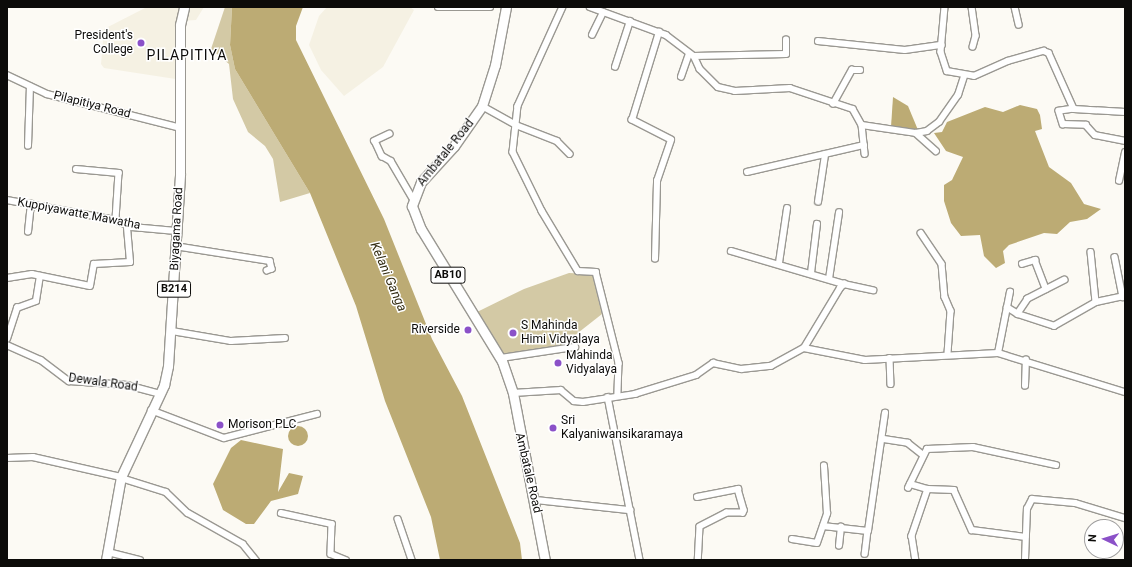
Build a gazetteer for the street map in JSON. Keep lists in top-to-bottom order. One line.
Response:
{"streets":{"main road":["Ambatale Road","Biyagama Road","AB10","B214"],"street":["Pilapitiya Road","Kuppiyawatte Mawatha","Dewala Road"]},"crossings":[["Pilapitiya Road","Biyagama Road"],["Kuppiyawatte Mawatha","Biyagama Road"],["Biyagama Road","Dewala Road"]],"districts":["PILAPITIYA"],"water":["Kelani Ganga"],"places":["President's College","Riverside","S Mahinda Himi Vidyalaya","Mahinda Vidyalaya","Morison PLC","Sri Kalyaniwansikaramaya"],"north":"left"}
